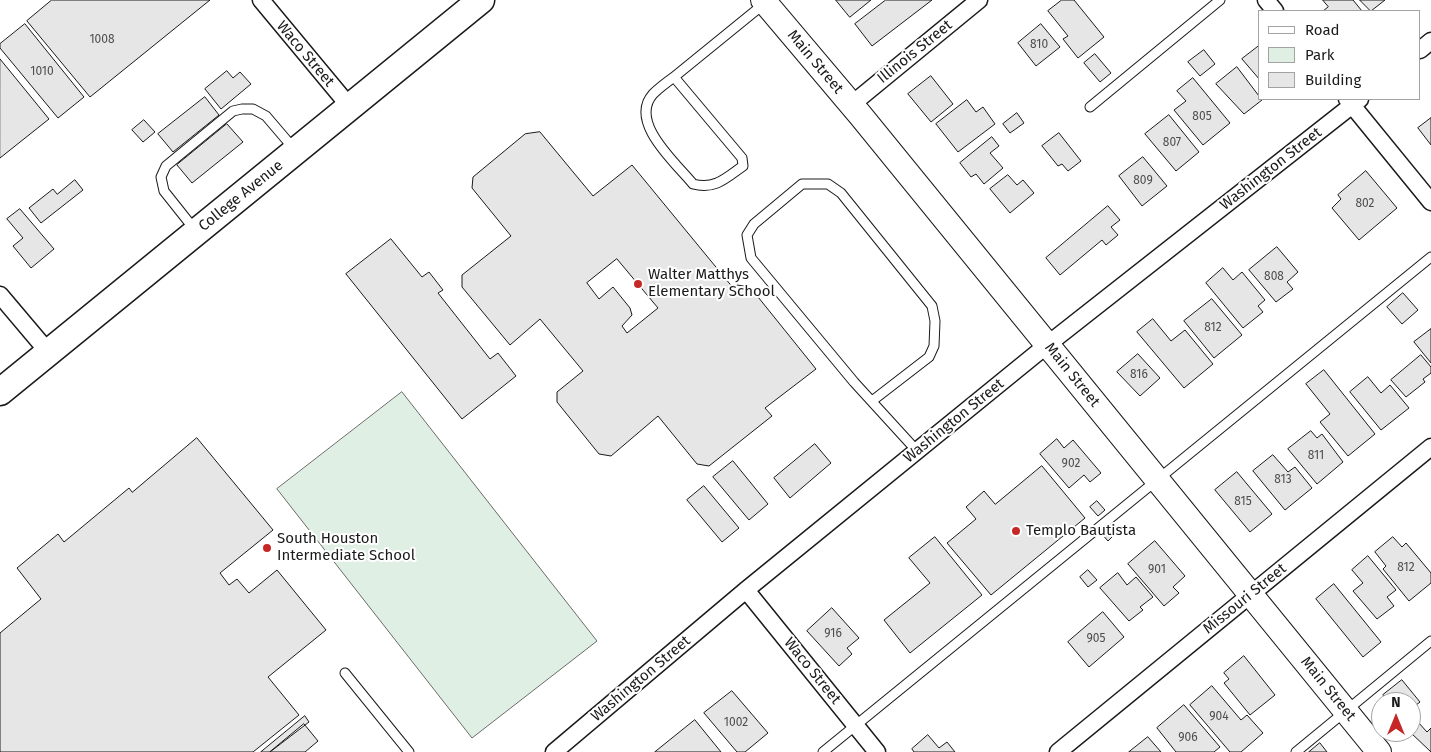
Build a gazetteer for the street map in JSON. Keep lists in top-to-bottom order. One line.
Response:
{"streets":{"main road":["College Avenue"],"street":["Illinois Street","Waco Street","Main Street","Washington Street","Missouri Street"]},"crossings":[["Illinois Street","Main Street"],["Waco Street","Washington Street"],["Waco Street","College Avenue"],["Main Street","Washington Street"],["Main Street","Missouri Street"]],"places":["Walter Matthys Elementary School","Templo Bautista","South Houston Intermediate School"],"house_numbers":["1008","810","1010","805","807","809","802","808","812","816","811","902","813","815","812","901","916","905","904","1002","906"],"legend":["Road","Park","Building"],"north":"top"}
